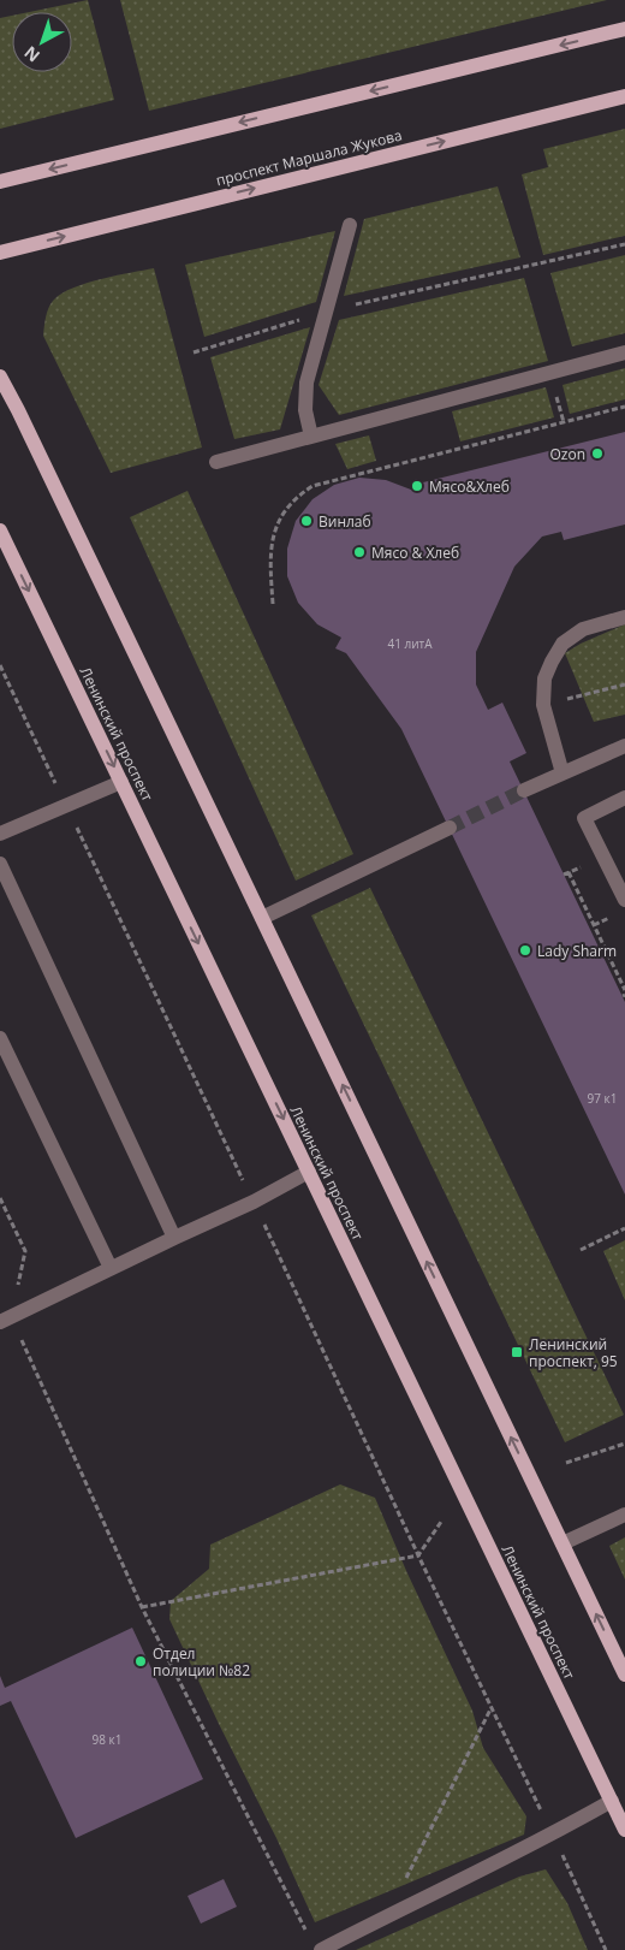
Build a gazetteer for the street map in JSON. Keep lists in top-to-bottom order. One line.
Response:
{"streets":{"main road":["проспект Маршала Жукова","Ленинский проспект"]},"places":{"other":["Ozon","Мясо&Хлеб","Винлаб","Мясо & Хлеб","Lady Sharm","Отдел полиции №82"],"transit":["Ленинский проспект, 95"]},"house_numbers":["41 литА","97 к1","98 к1"],"north":"bottom left"}
